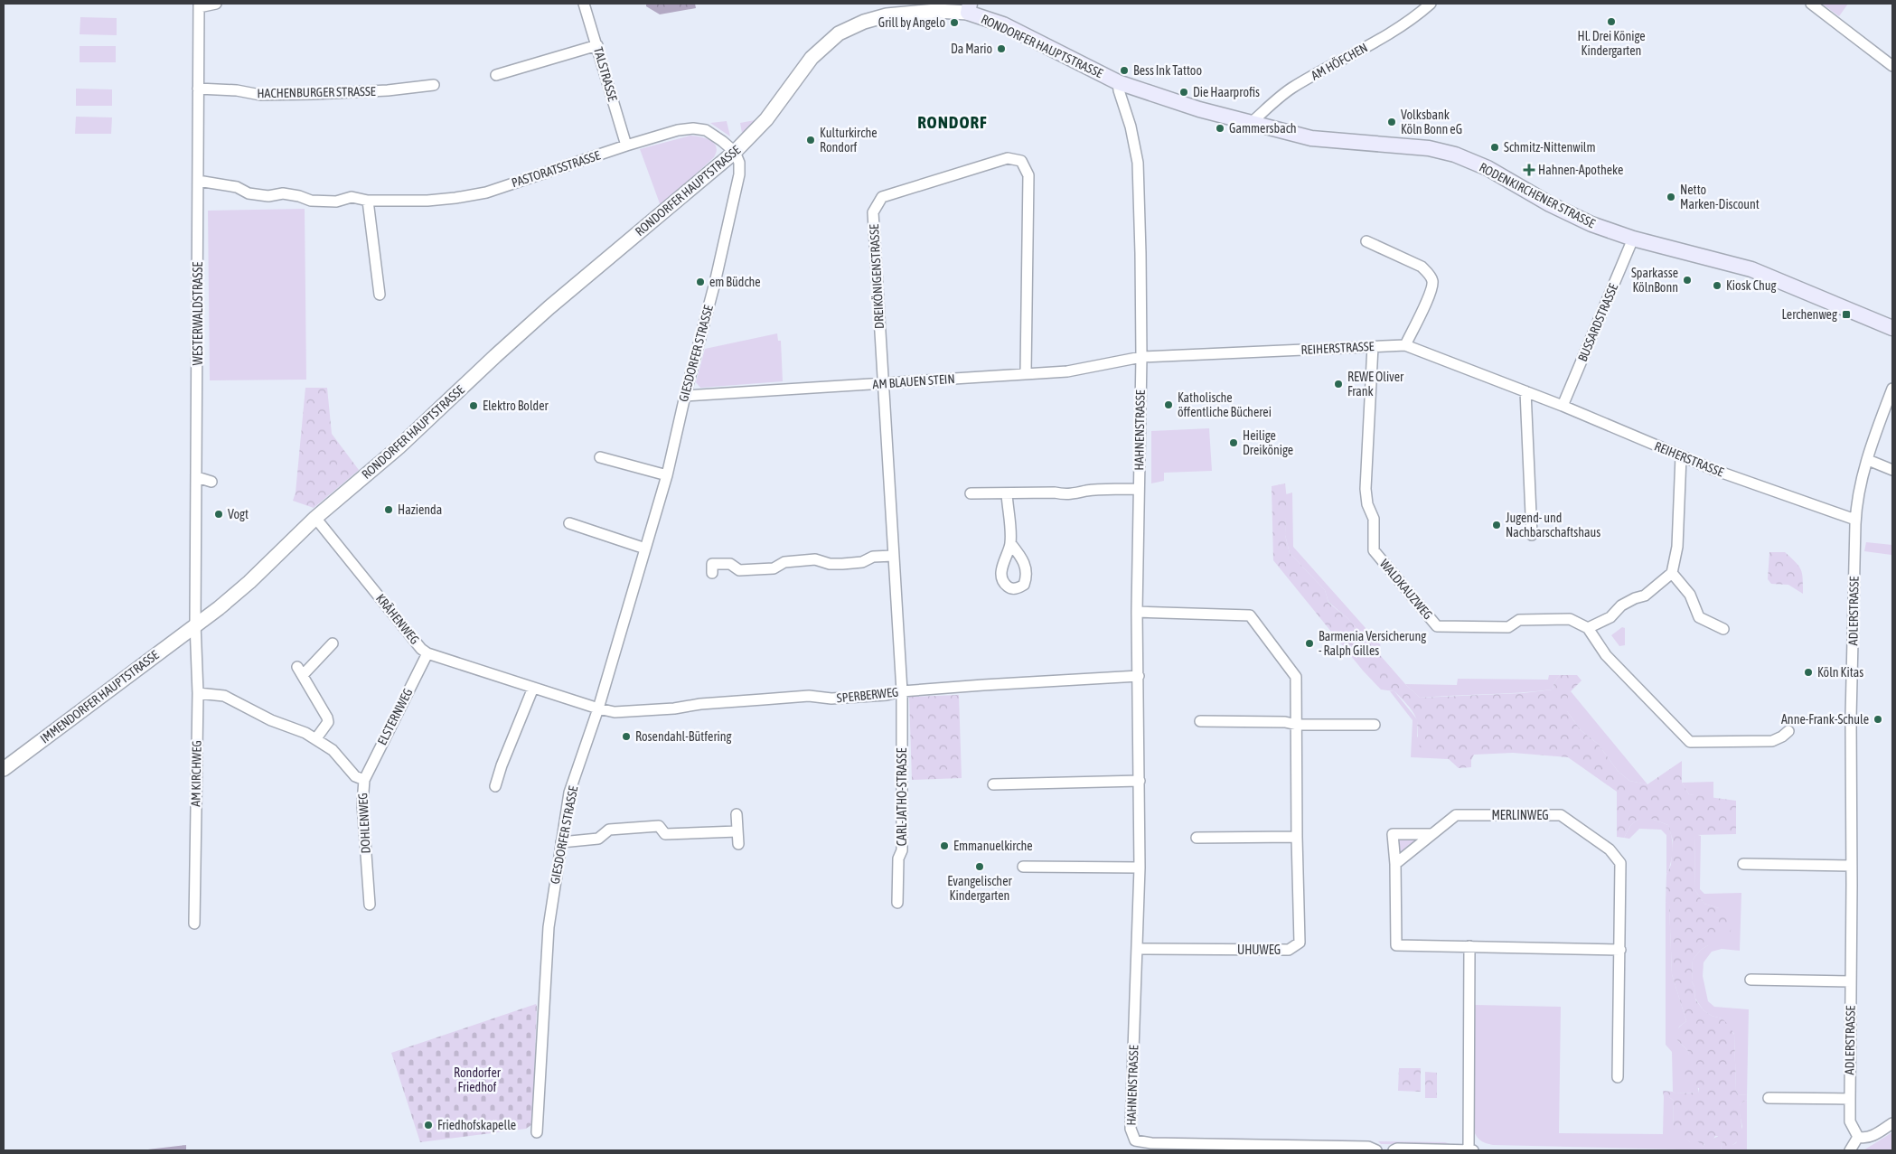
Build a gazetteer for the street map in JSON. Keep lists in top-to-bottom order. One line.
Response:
{"streets":{"main road":["RONDORFER HAUPTSTRASSE","RODENKIRCHENER STRASSE"],"street":["AM HÖFCHEN","TALSTRASSE","HACHENBURGER STRASSE","PASTORATSSTRASSE","DREIKÖNIGENSTRASSE","WESTERWALDSTRASSE","BUSSARDSTRASSE","REIHERSTRASSE","GIESDORFER STRASSE","AM BLAUEN STEIN","HAHNENSTRASSE","WALDKAUZWEG","ADLERSTRASSE","KRÄHENWEG","SPERBERWEG","IMMENDORFER HAUPTSTRASSE","ELSTERNWEG","AM KIRCHWEG","CARL-JATHO-STRASSE","MERLINWEG","DOHLENWEG","UHUWEG"]},"crossings":[["RONDORFER HAUPTSTRASSE","AM HÖFCHEN"],["RONDORFER HAUPTSTRASSE","PASTORATSSTRASSE"],["RONDORFER HAUPTSTRASSE","RODENKIRCHENER STRASSE"],["RONDORFER HAUPTSTRASSE","WESTERWALDSTRASSE"],["RONDORFER HAUPTSTRASSE","GIESDORFER STRASSE"],["RONDORFER HAUPTSTRASSE","HAHNENSTRASSE"],["RONDORFER HAUPTSTRASSE","KRÄHENWEG"],["RONDORFER HAUPTSTRASSE","IMMENDORFER HAUPTSTRASSE"],["RONDORFER HAUPTSTRASSE","AM KIRCHWEG"],["AM HÖFCHEN","RODENKIRCHENER STRASSE"],["TALSTRASSE","PASTORATSSTRASSE"],["HACHENBURGER STRASSE","WESTERWALDSTRASSE"],["PASTORATSSTRASSE","WESTERWALDSTRASSE"],["PASTORATSSTRASSE","GIESDORFER STRASSE"],["RODENKIRCHENER STRASSE","BUSSARDSTRASSE"],["DREIKÖNIGENSTRASSE","AM BLAUEN STEIN"],["DREIKÖNIGENSTRASSE","SPERBERWEG"],["DREIKÖNIGENSTRASSE","CARL-JATHO-STRASSE"],["WESTERWALDSTRASSE","IMMENDORFER HAUPTSTRASSE"],["WESTERWALDSTRASSE","AM KIRCHWEG"],["BUSSARDSTRASSE","REIHERSTRASSE"],["REIHERSTRASSE","AM BLAUEN STEIN"],["REIHERSTRASSE","HAHNENSTRASSE"],["REIHERSTRASSE","WALDKAUZWEG"],["REIHERSTRASSE","ADLERSTRASSE"],["GIESDORFER STRASSE","AM BLAUEN STEIN"],["GIESDORFER STRASSE","KRÄHENWEG"],["GIESDORFER STRASSE","SPERBERWEG"],["AM BLAUEN STEIN","HAHNENSTRASSE"],["HAHNENSTRASSE","SPERBERWEG"],["HAHNENSTRASSE","UHUWEG"],["KRÄHENWEG","SPERBERWEG"],["KRÄHENWEG","ELSTERNWEG"],["SPERBERWEG","CARL-JATHO-STRASSE"],["IMMENDORFER HAUPTSTRASSE","AM KIRCHWEG"],["ELSTERNWEG","DOHLENWEG"],["AM KIRCHWEG","DOHLENWEG"]],"districts":["RONDORF"],"parks":["Rondorfer Friedhof"],"places":{"other":["Hl. Drei Könige Kindergarten","Grill by Angelo","Da Mario","Bess Ink Tattoo","Die Haarprofis","Volksbank Köln Bonn eG","Gammersbach","Kulturkirche Rondorf","Schmitz-Nittenwilm","Netto Marken-Discount","Sparkasse KölnBonn","em Büdche","Kiosk Chug","REWE Oliver Frank","Katholische öffentliche Bücherei","Elektro Bolder","Heilige Dreikönige","Hazienda","Vogt","Jugend- und Nachbarschaftshaus","Barmenia Versicherung - Ralph Gilles","Köln Kitas","Anne-Frank-Schule","Rosendahl-Bütfering","Emmanuelkirche","Evangelischer Kindergarten","Friedhofskapelle"],"health":["Hahnen-Apotheke"],"transit":["Lerchenweg"]}}
